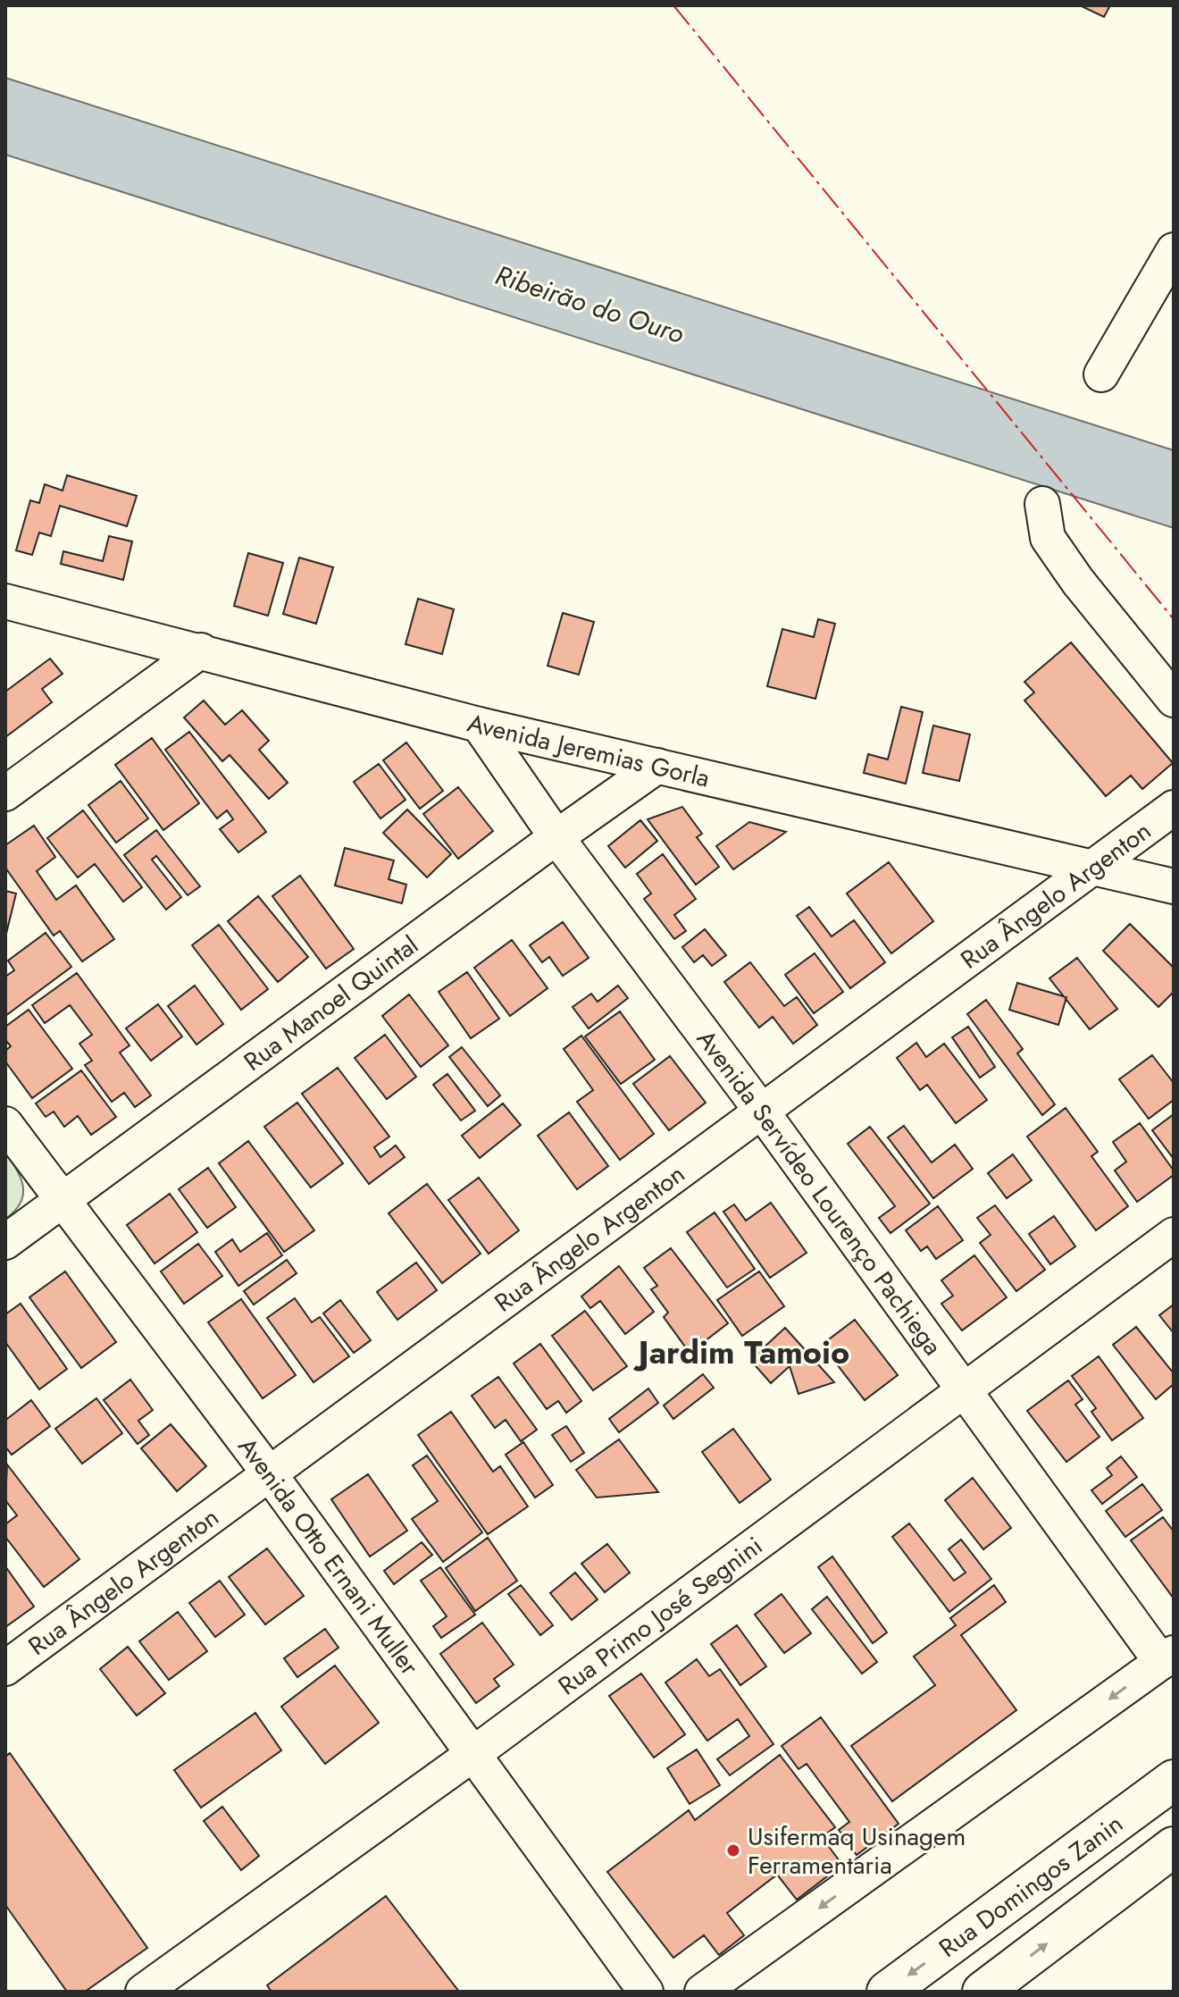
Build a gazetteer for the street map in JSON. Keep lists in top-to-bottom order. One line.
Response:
{"streets":{"main road":["Rua Domingos Zanin"],"street":["Avenida Jeremias Gorla","Rua Ângelo Argenton","Rua Manoel Quintal","Avenida Servídeo Lourenço Pachiega","Avenida Otto Ernani Muller","Rua Primo José Segnini"]},"crossings":[["Avenida Jeremias Gorla","Rua Ângelo Argenton"],["Avenida Jeremias Gorla","Rua Manoel Quintal"],["Avenida Jeremias Gorla","Avenida Servídeo Lourenço Pachiega"],["Rua Ângelo Argenton","Avenida Servídeo Lourenço Pachiega"],["Rua Ângelo Argenton","Avenida Otto Ernani Muller"],["Rua Manoel Quintal","Avenida Servídeo Lourenço Pachiega"],["Rua Manoel Quintal","Avenida Otto Ernani Muller"],["Avenida Servídeo Lourenço Pachiega","Rua Primo José Segnini"],["Avenida Otto Ernani Muller","Rua Primo José Segnini"]],"districts":["Jardim Tamoio"],"water":["Ribeirão do Ouro"],"places":["Usifermaq Usinagem Ferramentaria"]}
